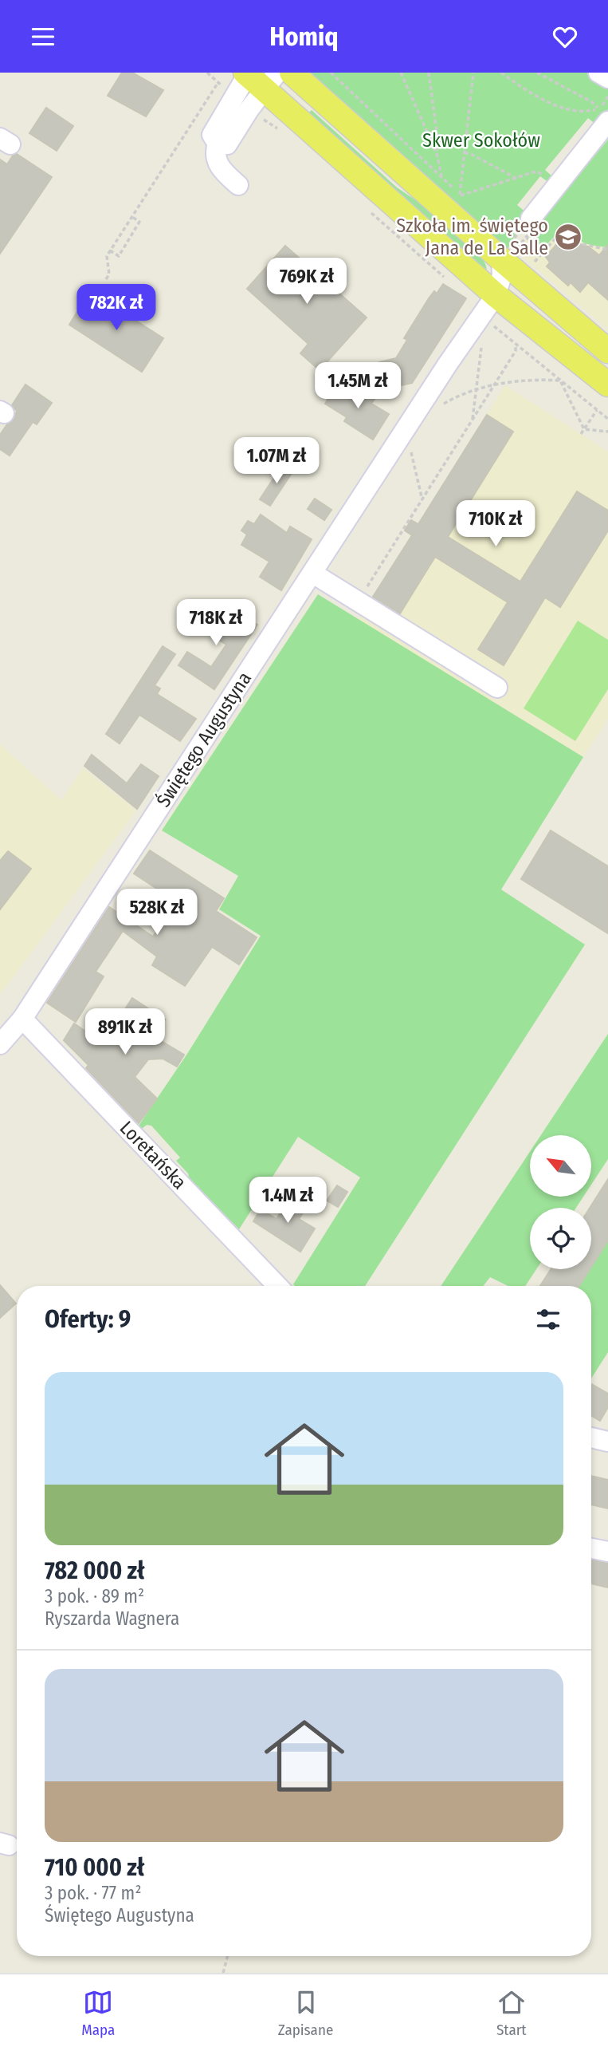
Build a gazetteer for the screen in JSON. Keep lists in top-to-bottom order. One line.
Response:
{"streets":{"street":["Świętego Augustyna","Loretańska"]},"crossings":[["Świętego Augustyna","Loretańska"]],"parks":["Skwer Sokołów"],"places":{"school or university":["Szkoła im. świętego Jana de La Salle"]},"north":"top left","page":{"header":"Homiq","price":["769K zł","782K zł","1.45M zł","1.07M zł","710K zł","718K zł","528K zł","891K zł","1.4M zł"],"heading":"Oferty: 9","list":[{"name":"782 000 zł","note":"3 pok. · 89 m² · Ryszarda Wagnera"},{"name":"710 000 zł","note":"3 pok. · 77 m² · Świętego Augustyna"}],"tabs":["Mapa","Zapisane","Start"]}}
